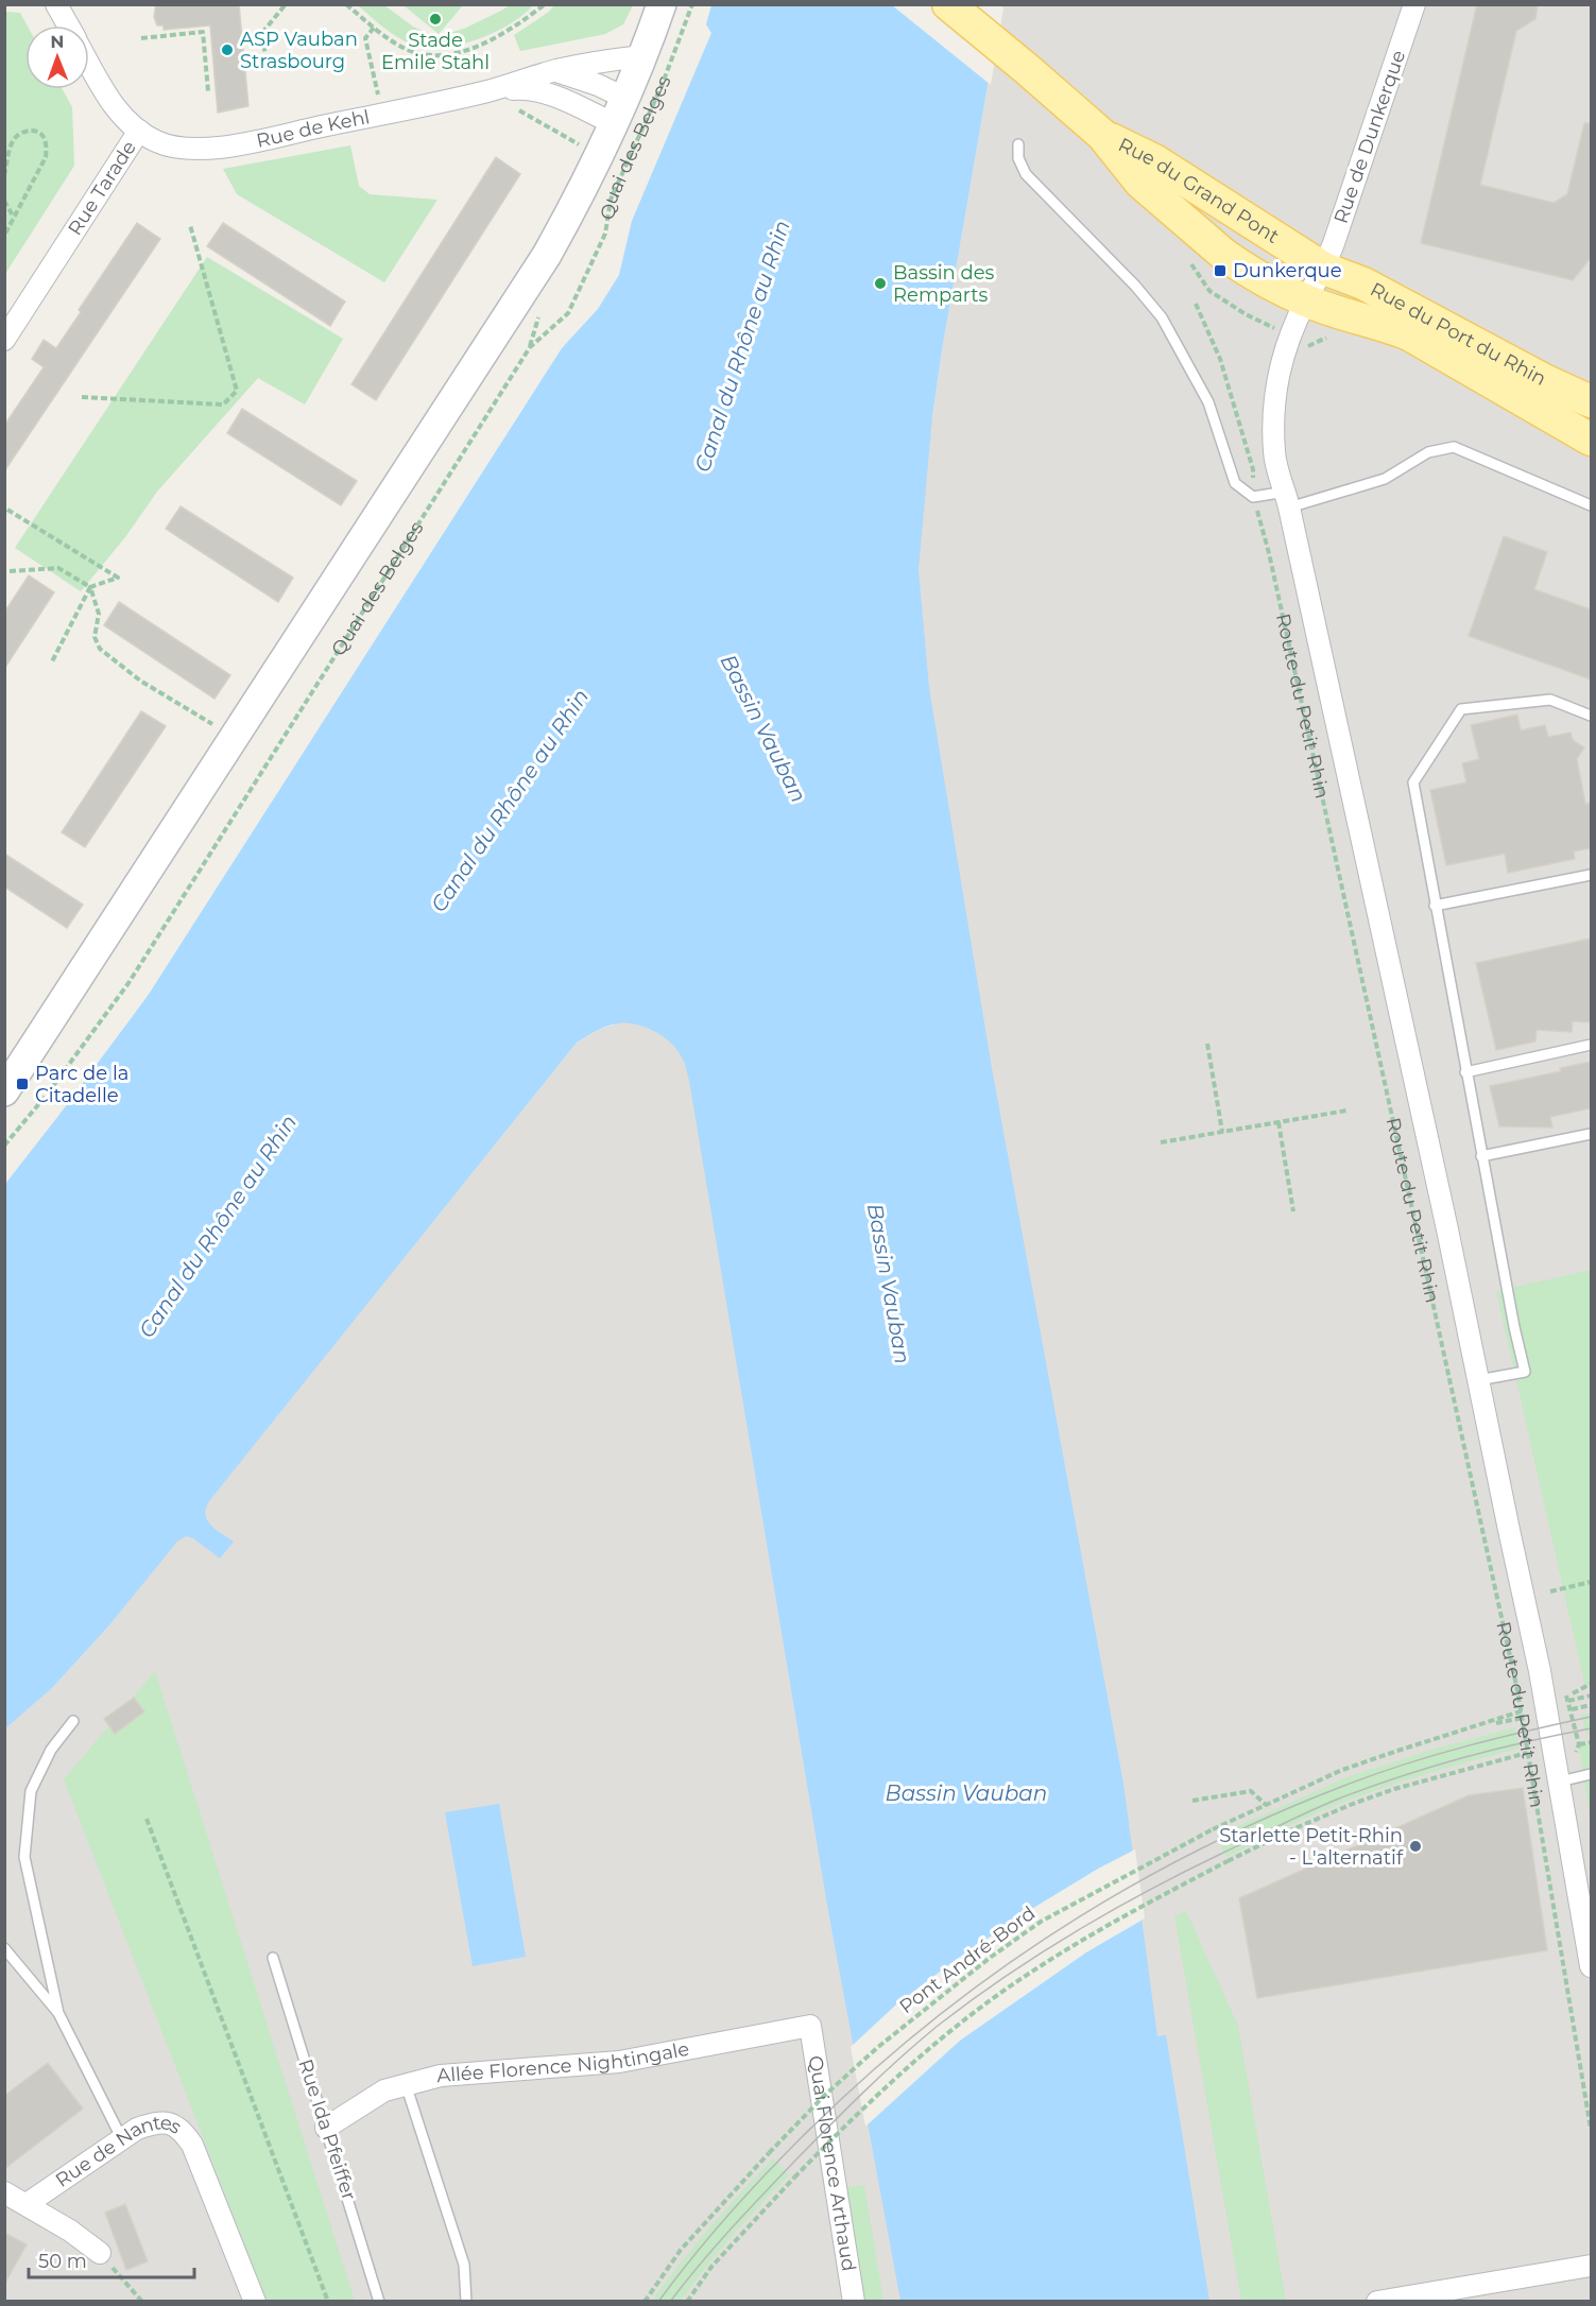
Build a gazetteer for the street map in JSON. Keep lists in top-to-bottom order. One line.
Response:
{"streets":{"main road":["Quai des Belges","Rue du Grand Pont","Rue du Port du Rhin"],"street":["Rue de Kehl","Rue de Dunkerque","Rue Tarade","Route du Petit Rhin","Allée Florence Nightingale","Rue de Nantes","Quai Florence Arthaud"],"lane":["Rue Ida Pfeiffer"],"path":["Pont André-Bord"]},"crossings":[["Rue de Kehl","Quai des Belges"],["Rue de Kehl","Rue Tarade"],["Rue de Dunkerque","Rue du Grand Pont"],["Rue de Dunkerque","Rue du Port du Rhin"],["Rue de Dunkerque","Route du Petit Rhin"],["Rue du Grand Pont","Rue du Port du Rhin"],["Rue du Grand Pont","Route du Petit Rhin"],["Rue du Port du Rhin","Route du Petit Rhin"],["Route du Petit Rhin","Pont André-Bord"],["Allée Florence Nightingale","Rue Ida Pfeiffer"],["Allée Florence Nightingale","Quai Florence Arthaud"]],"water":["Canal du Rhône au Rhin","Bassin Vauban"],"places":{"other":["Stade Emile Stahl","ASP Vauban Strasbourg","Bassin des Remparts","Starlette Petit-Rhin - L'alternatif"],"transit":["Dunkerque","Parc de la Citadelle"]},"scale_bar":"50 m","north":"top"}
